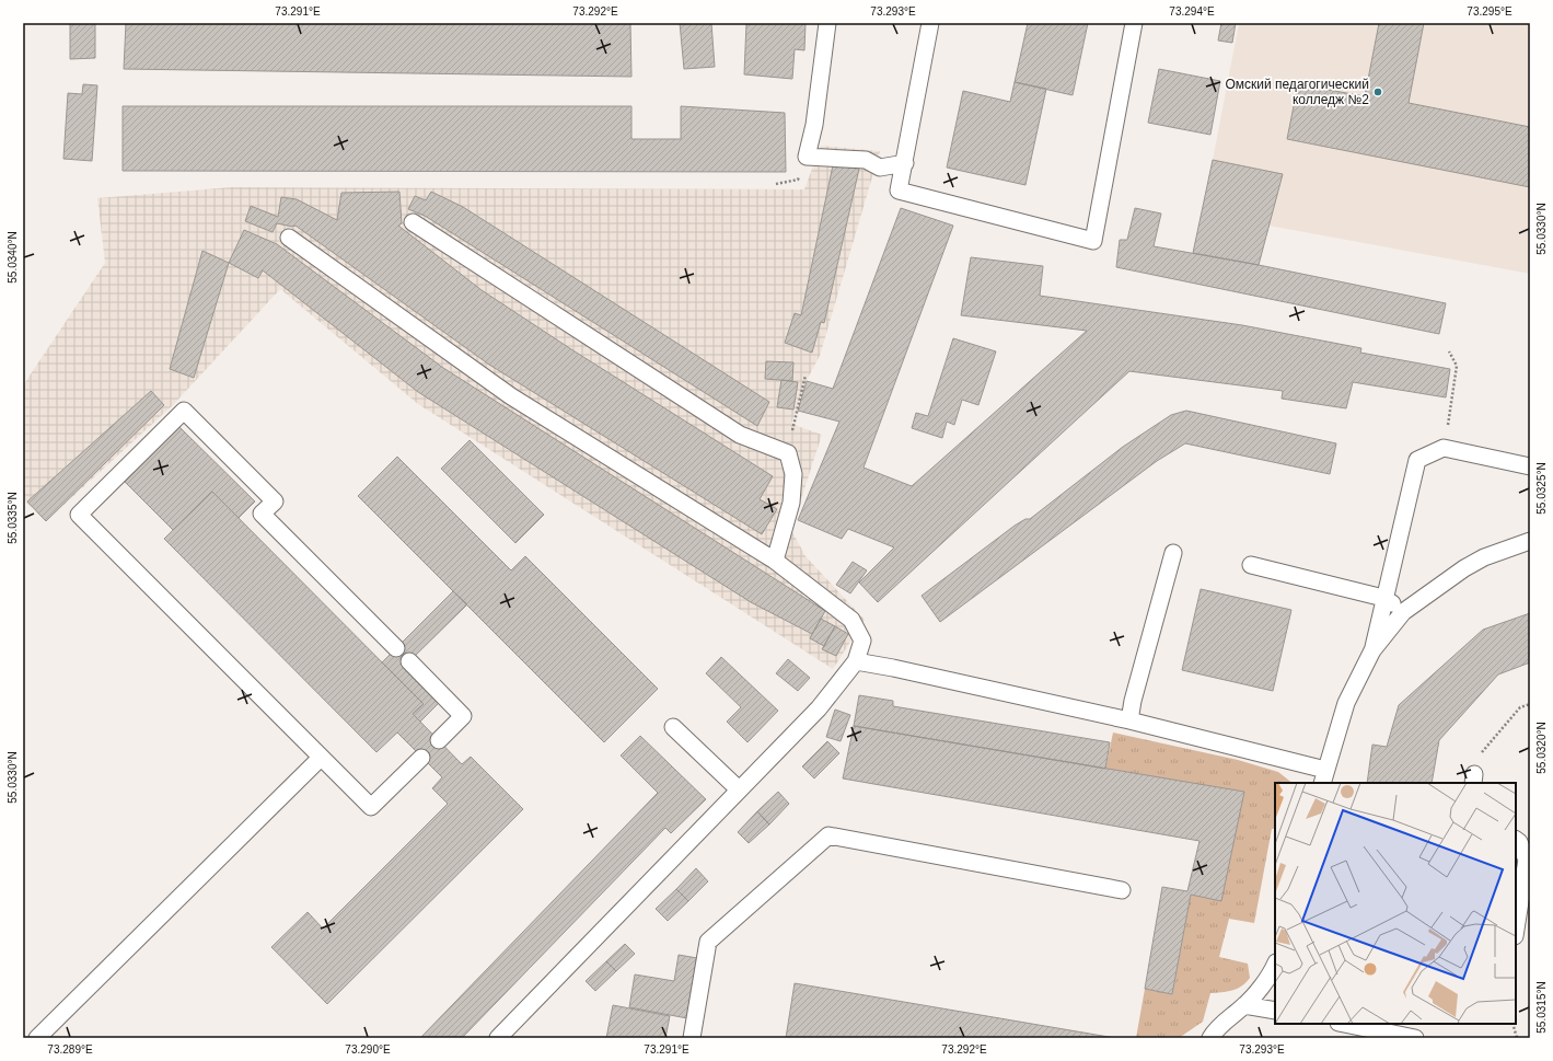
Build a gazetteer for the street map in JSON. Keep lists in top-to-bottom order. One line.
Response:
{"places":["Омский педагогический колледж №2"],"coordinates":["73.291°E","73.292°E","73.293°E","73.294°E","73.295°E","55.0330°N","55.0340°N","55.0325°N","55.0335°N","55.0320°N","55.0315°N","73.289°E","73.290°E"]}
